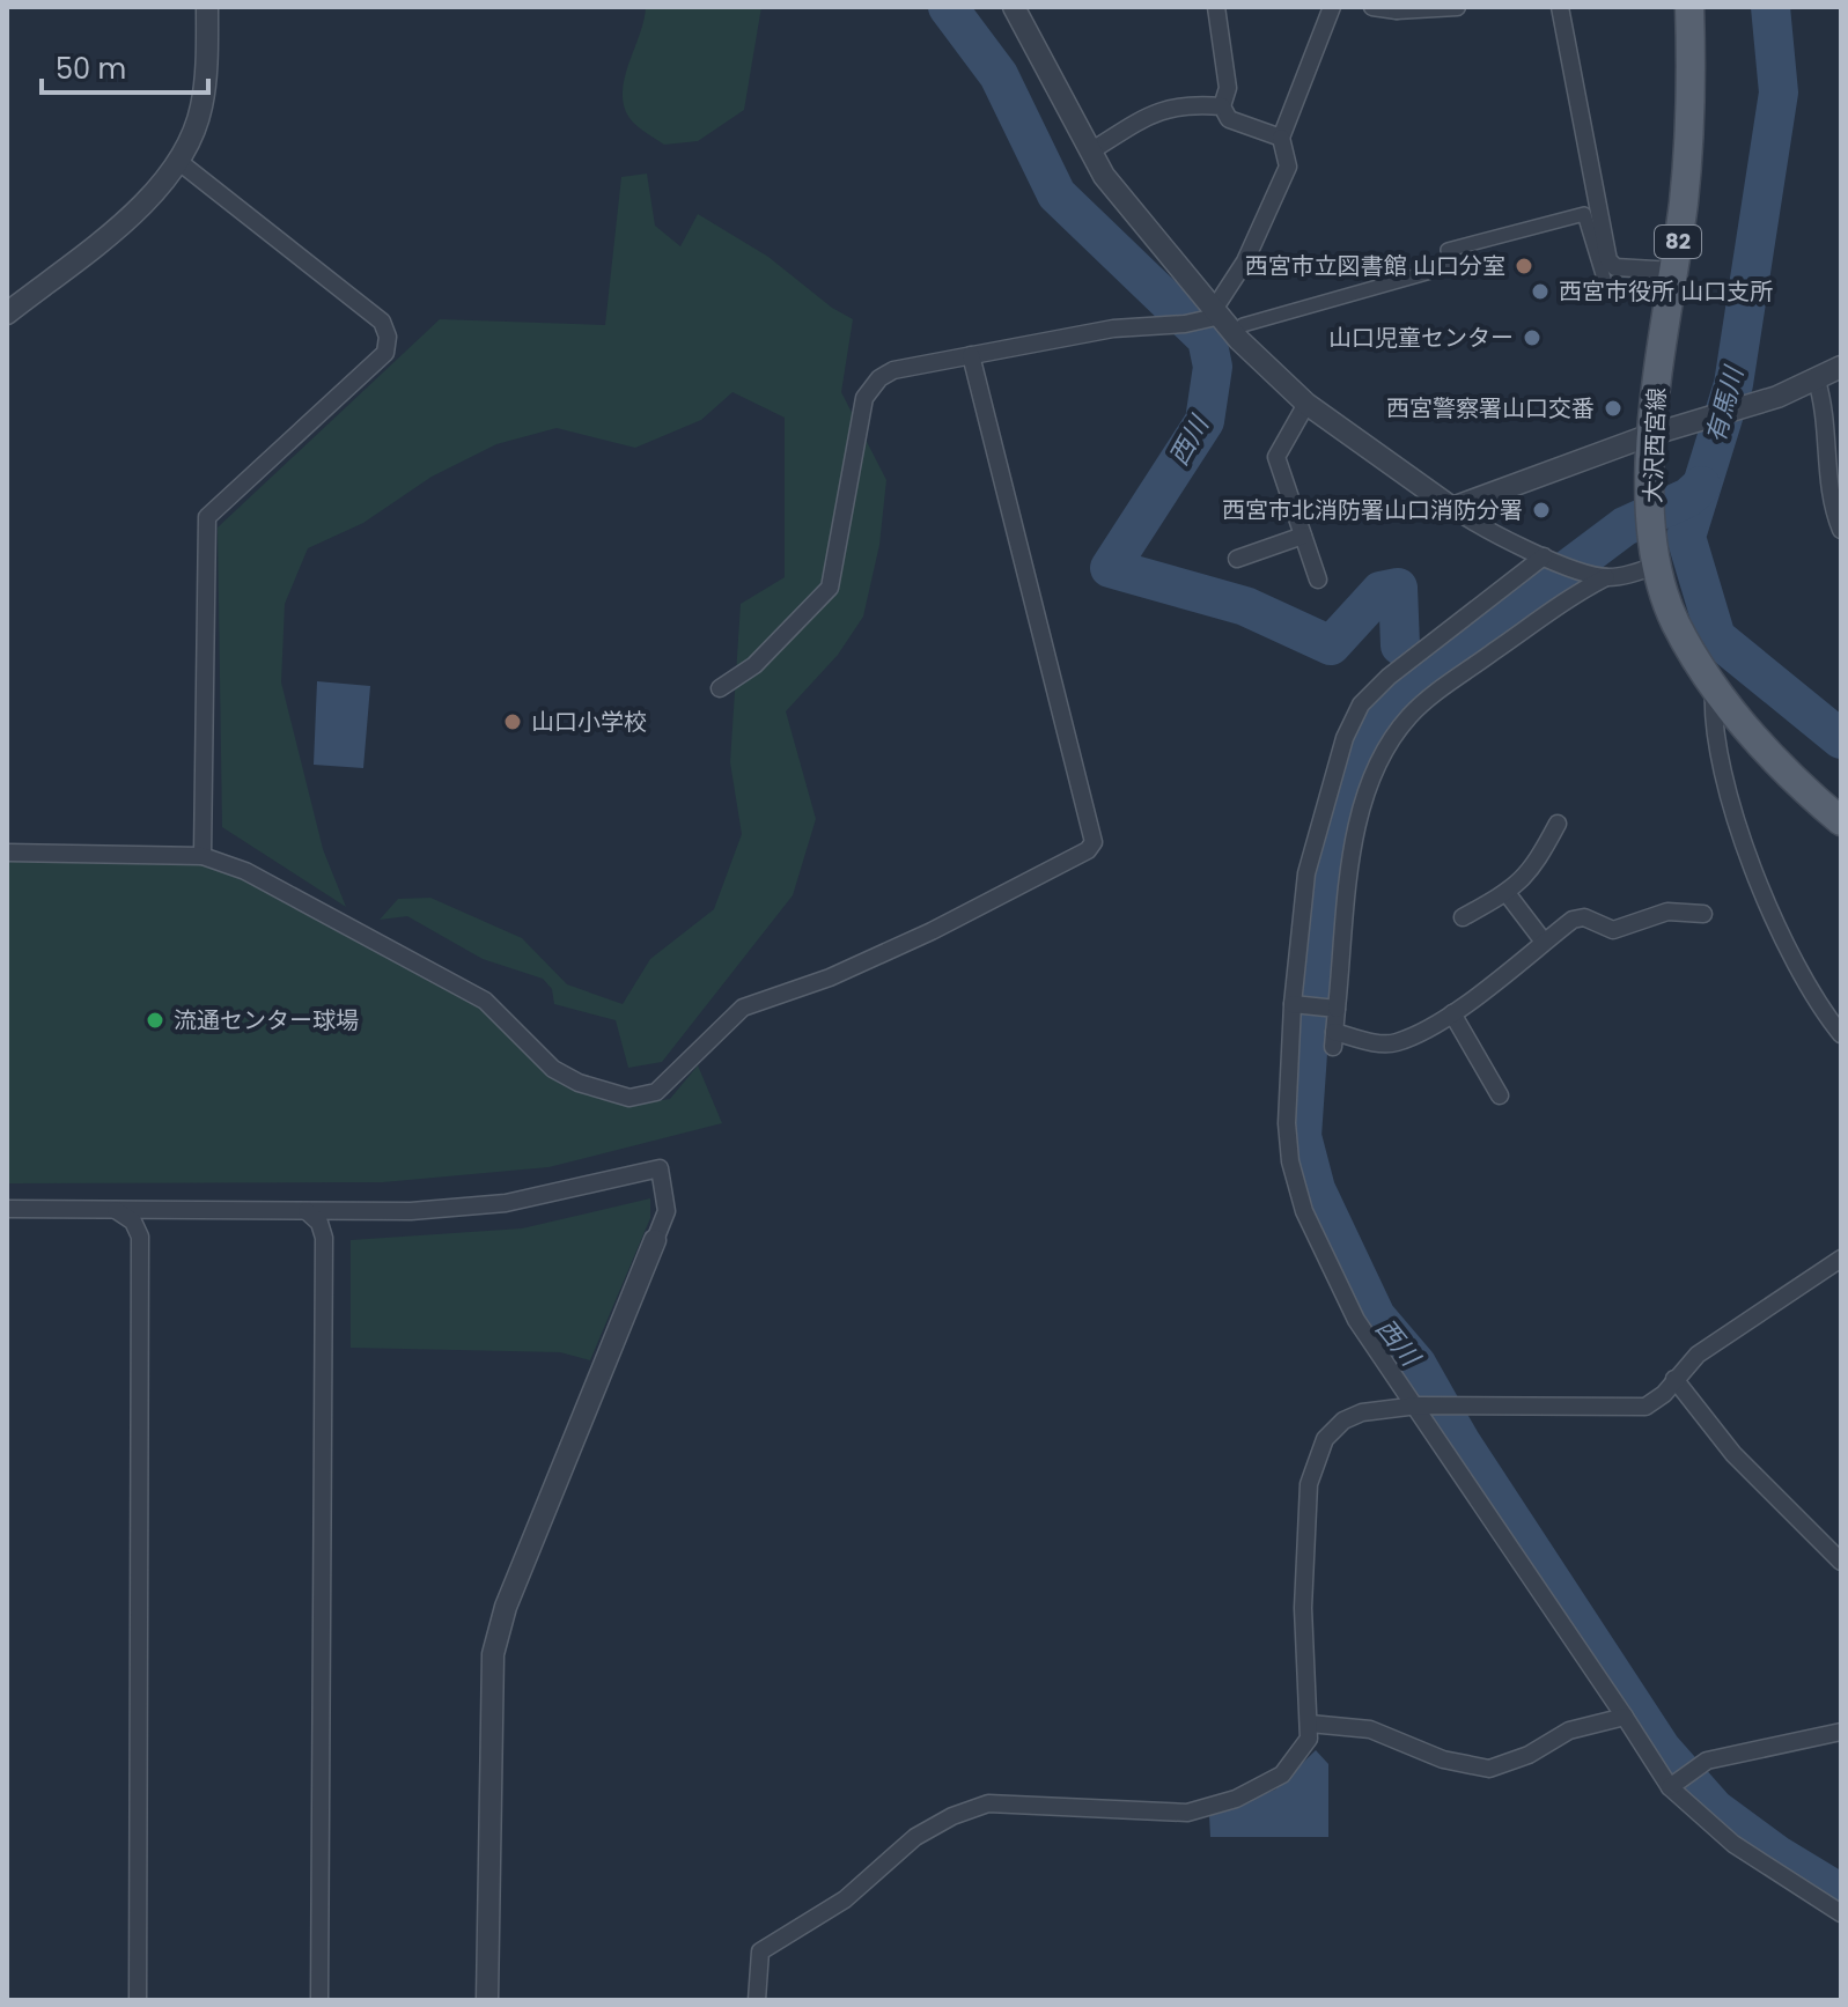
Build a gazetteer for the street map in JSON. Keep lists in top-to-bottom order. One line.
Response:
{"streets":{"main road":["82","大沢西宮線"]},"water":["有馬川","西川"],"places":["西宮市立図書館 山口分室","西宮市役所 山口支所","山口児童センター","西宮警察署山口交番","西宮市北消防署山口消防分署","山口小学校","流通センター球場"],"scale_bar":"50 m"}
